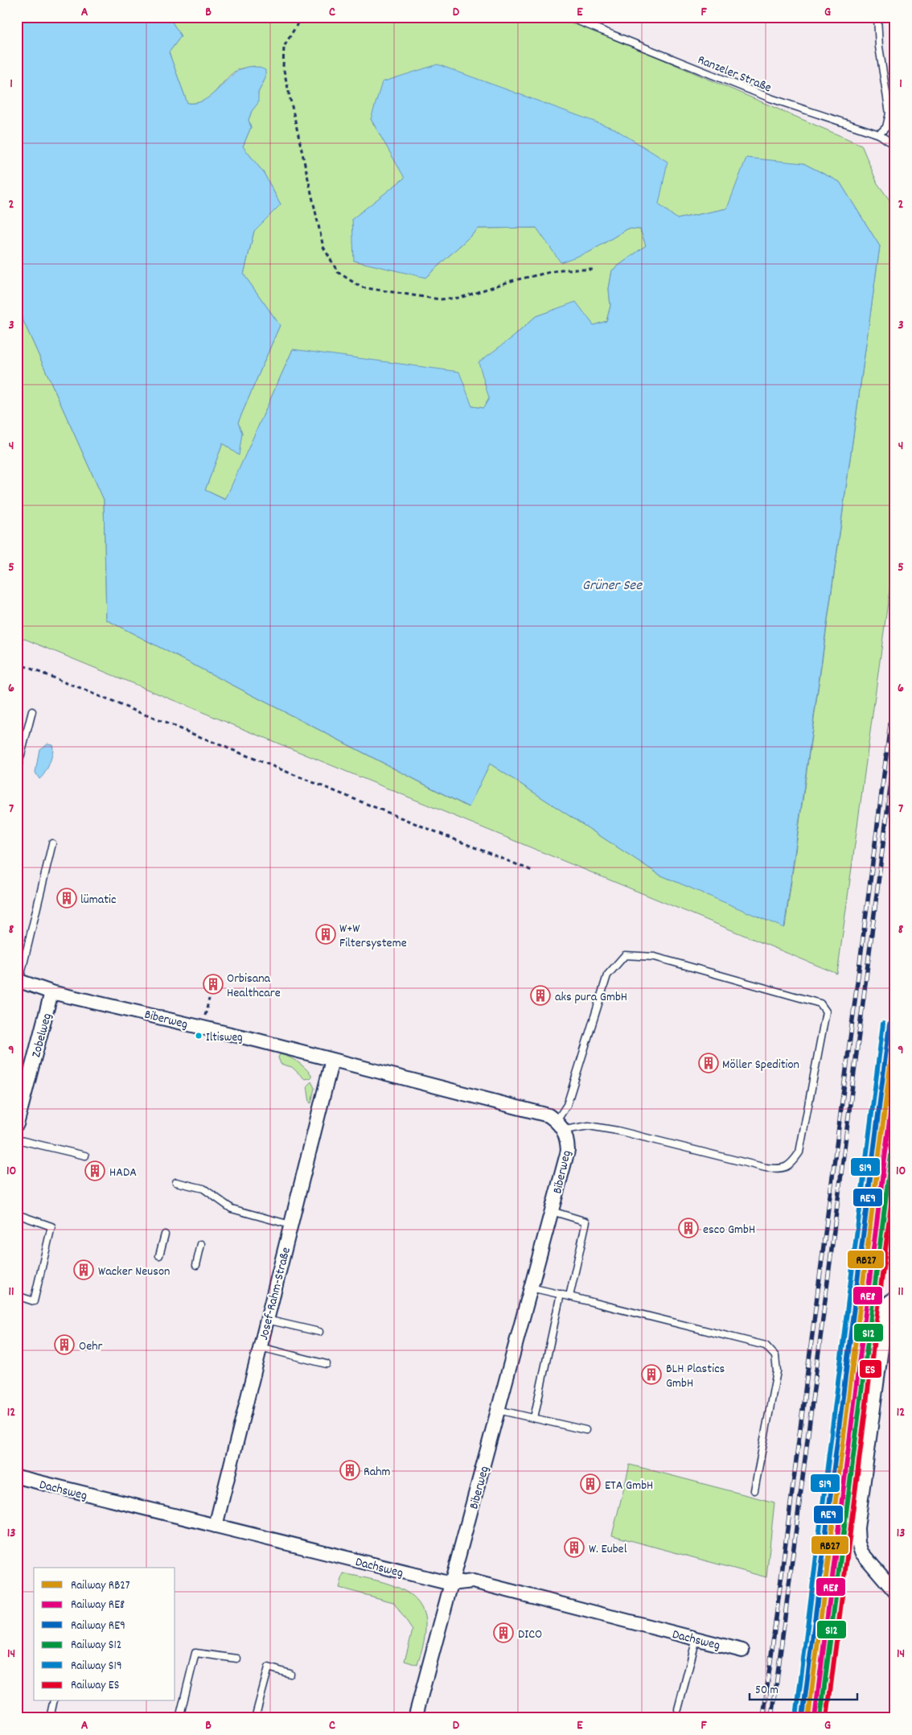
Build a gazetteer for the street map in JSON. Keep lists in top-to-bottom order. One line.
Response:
{"streets":{"street":["Biberweg","Zobelweg","Josef-Rahm-Straße","Dachsweg"],"lane":["Ranzeler Straße"]},"crossings":[["Biberweg","Zobelweg"],["Biberweg","Josef-Rahm-Straße"],["Biberweg","Dachsweg"],["Josef-Rahm-Straße","Dachsweg"]],"water":["Grüner See"],"places":{"building":["lümatic","W+W Filtersysteme","Orbisana Healthcare","aks pura GmbH","Möller Spedition","HADA","esco GmbH","Wacker Neuson","Oehr","BLH Plastics GmbH","Rahm","ETA GmbH","W. Eubel","DICO"],"other":["Iltisweg"]},"lines":["rail line S19","rail line RE9","rail line RB27","rail line RE8","rail line S12","rail line ES"],"legend":["Railway RB27","Railway RE8","Railway RE9","Railway S12","Railway S19","Railway ES"],"scale_bar":"50 m","grid":{"columns":["A","B","C","D","E","F","G"],"rows":["1","2","3","4","5","6","7","8","9","10","11","12","13","14"]}}
